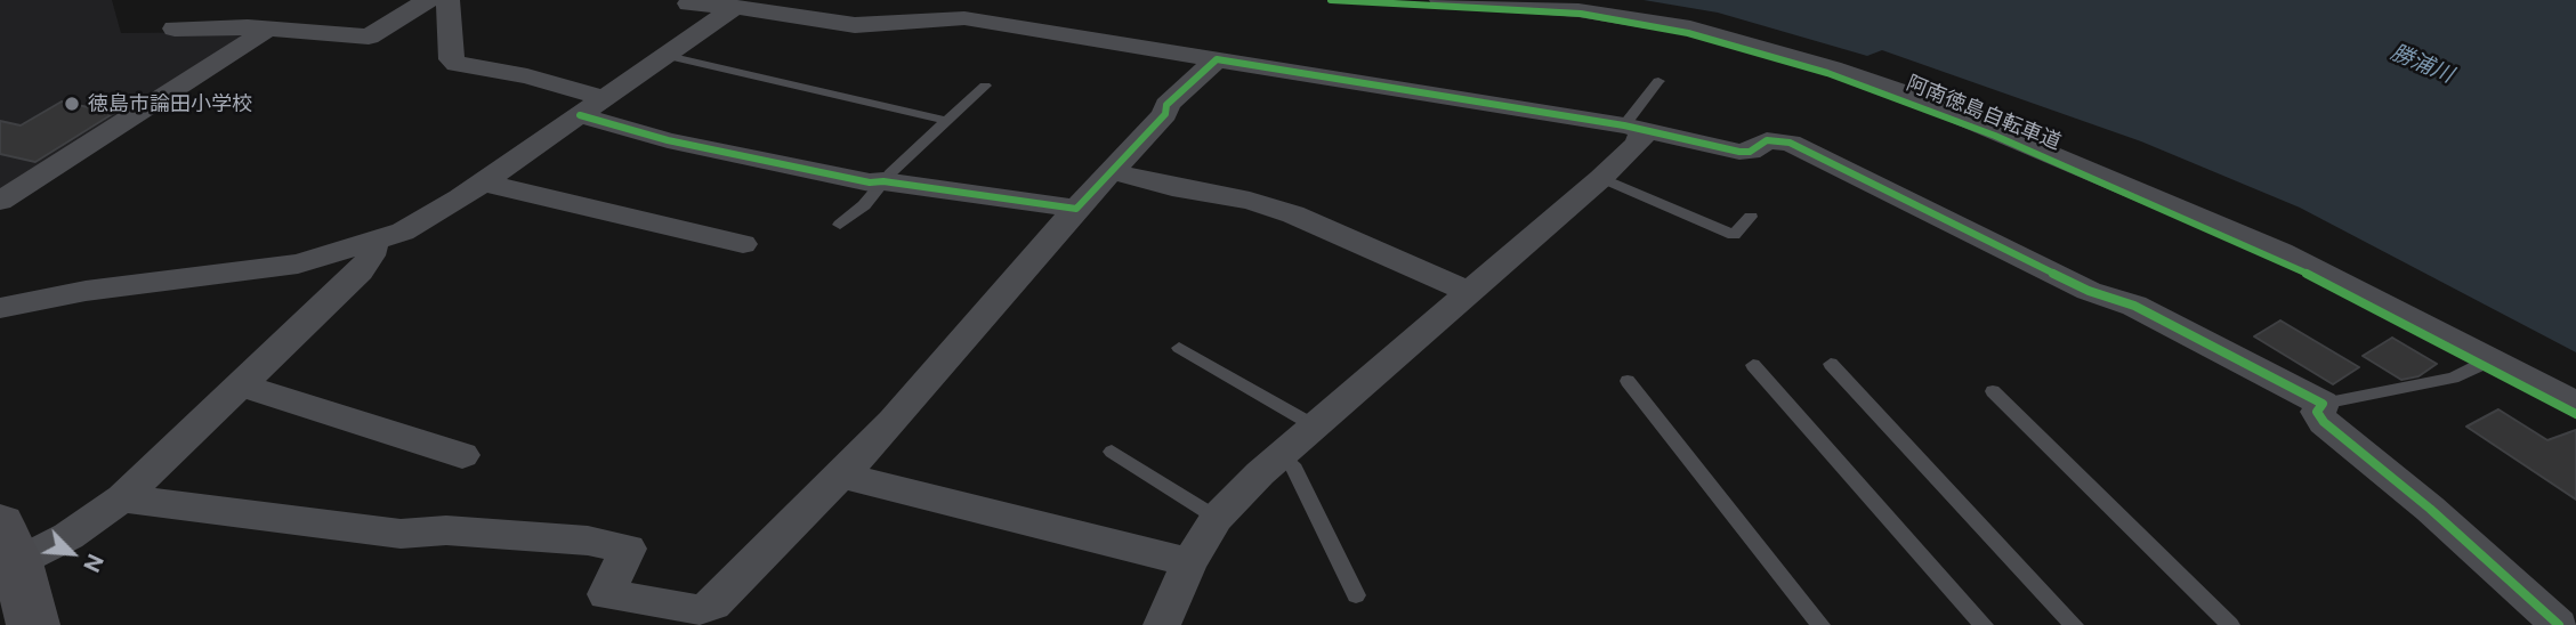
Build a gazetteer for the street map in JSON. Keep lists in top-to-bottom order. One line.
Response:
{"streets":{"cycle path":["阿南徳島自転車道"]},"water":["勝浦川"],"places":["徳島市論田小学校"],"north":"bottom right"}
